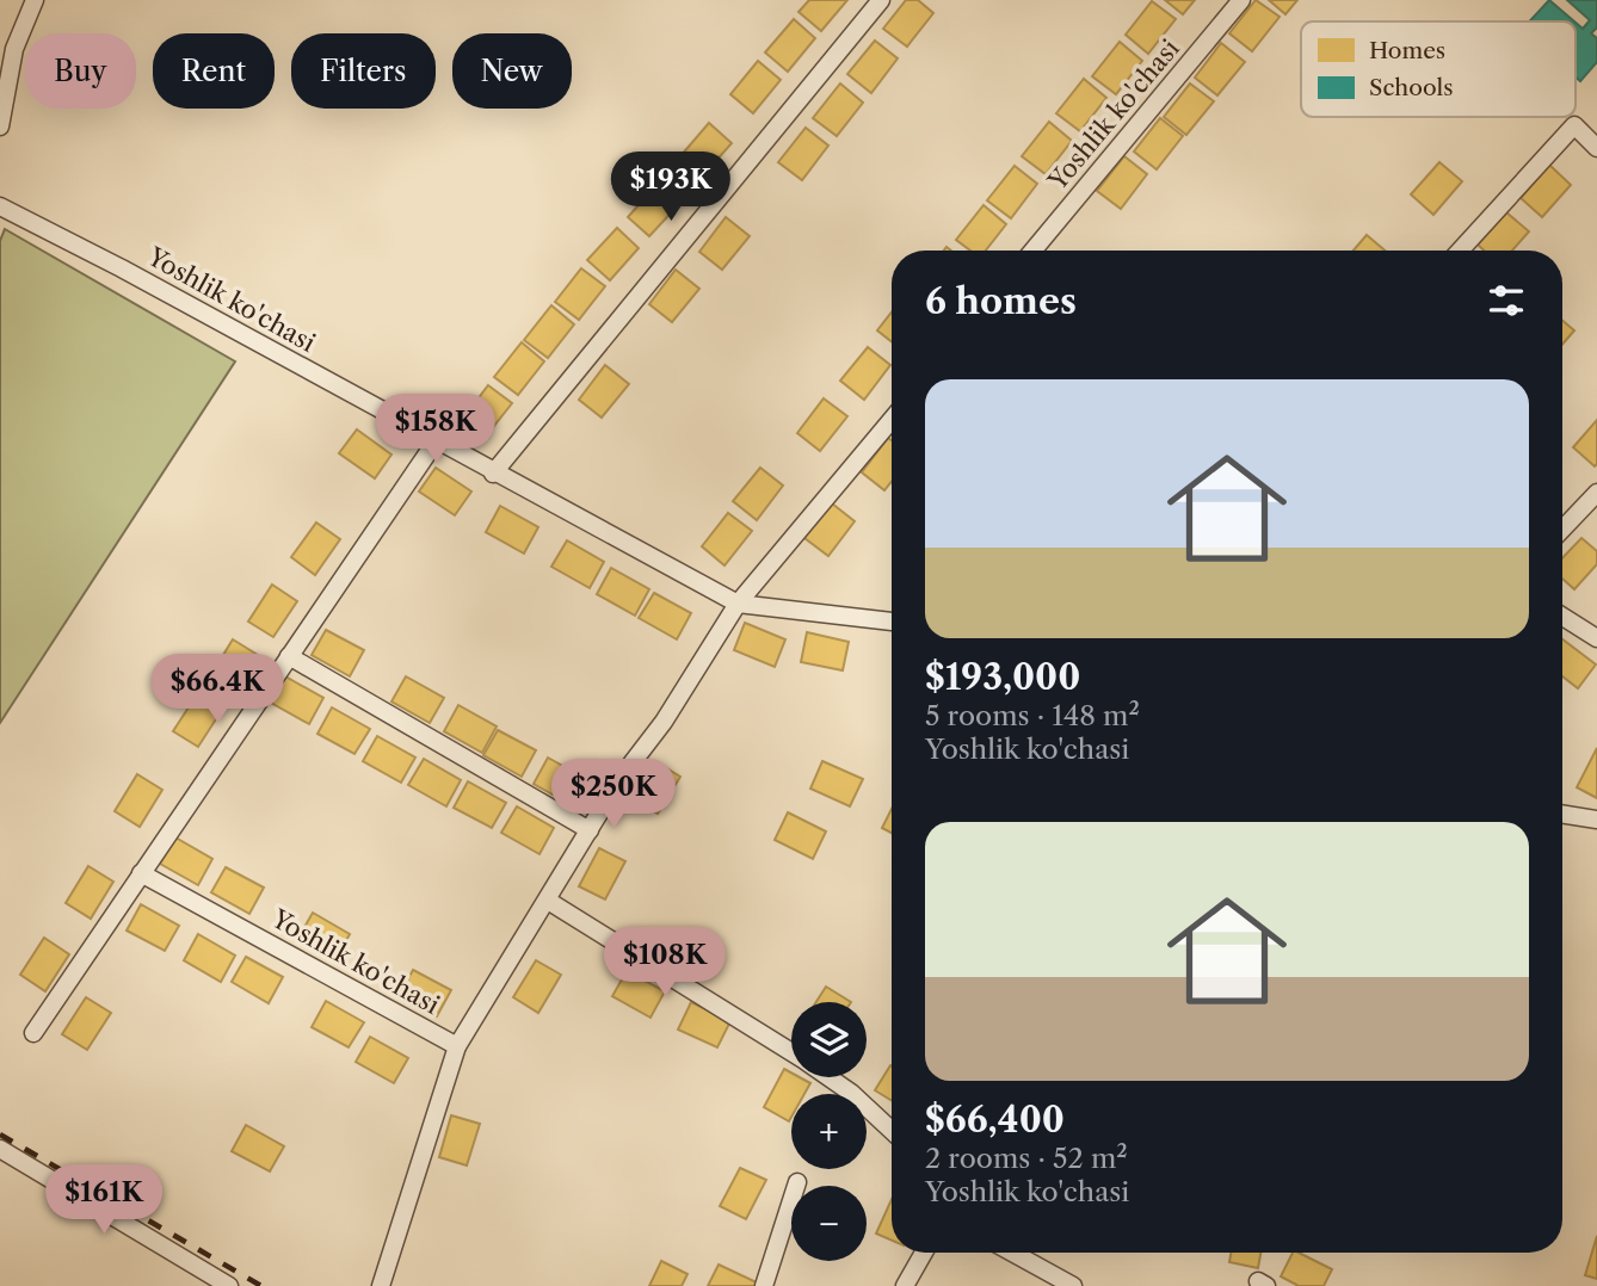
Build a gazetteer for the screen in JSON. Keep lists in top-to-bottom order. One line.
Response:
{"streets":{"street":["Yoshlik ko'chasi"]},"legend":["Homes","Schools"],"page":{"chip":["Buy","Rent","Filters","New"],"price":["$193K","$158K","$66.4K","$250K","$108K","$161K"],"heading":"6 homes","list":[{"name":"$193,000","note":"5 rooms · 148 m² · Yoshlik ko'chasi"},{"name":"$66,400","note":"2 rooms · 52 m² · Yoshlik ko'chasi"}],"map_buttons":["+","−"]}}
